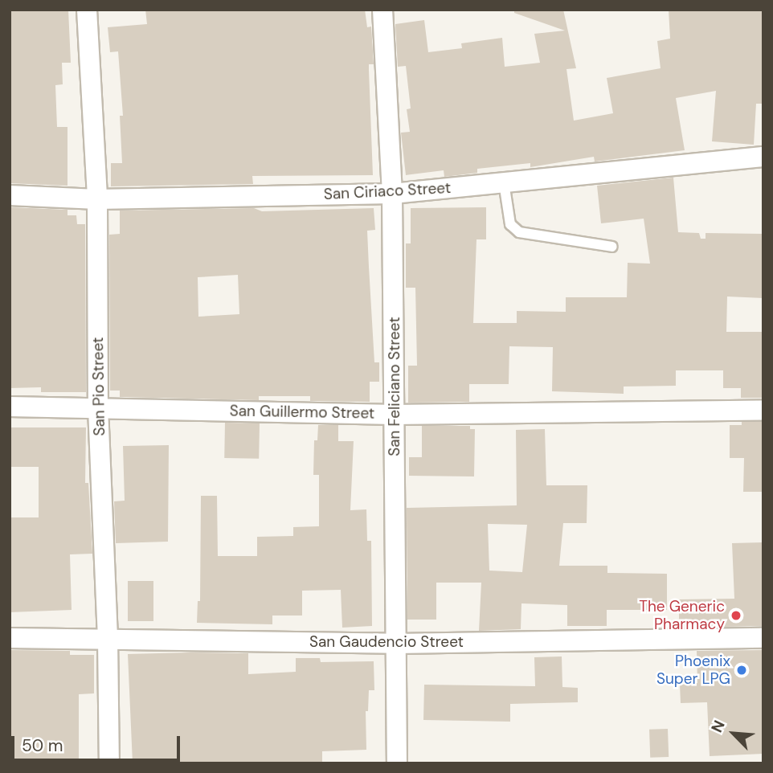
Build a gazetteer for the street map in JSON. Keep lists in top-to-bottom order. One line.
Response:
{"streets":{"street":["San Ciriaco Street","San Pio Street","San Feliciano Street","San Guillermo Street","San Gaudencio Street"]},"crossings":[["San Ciriaco Street","San Pio Street"],["San Ciriaco Street","San Feliciano Street"],["San Pio Street","San Guillermo Street"],["San Pio Street","San Gaudencio Street"],["San Feliciano Street","San Guillermo Street"],["San Feliciano Street","San Gaudencio Street"]],"places":["The Generic Pharmacy","Phoenix Super LPG"],"scale_bar":"50 m","north":"top left"}
